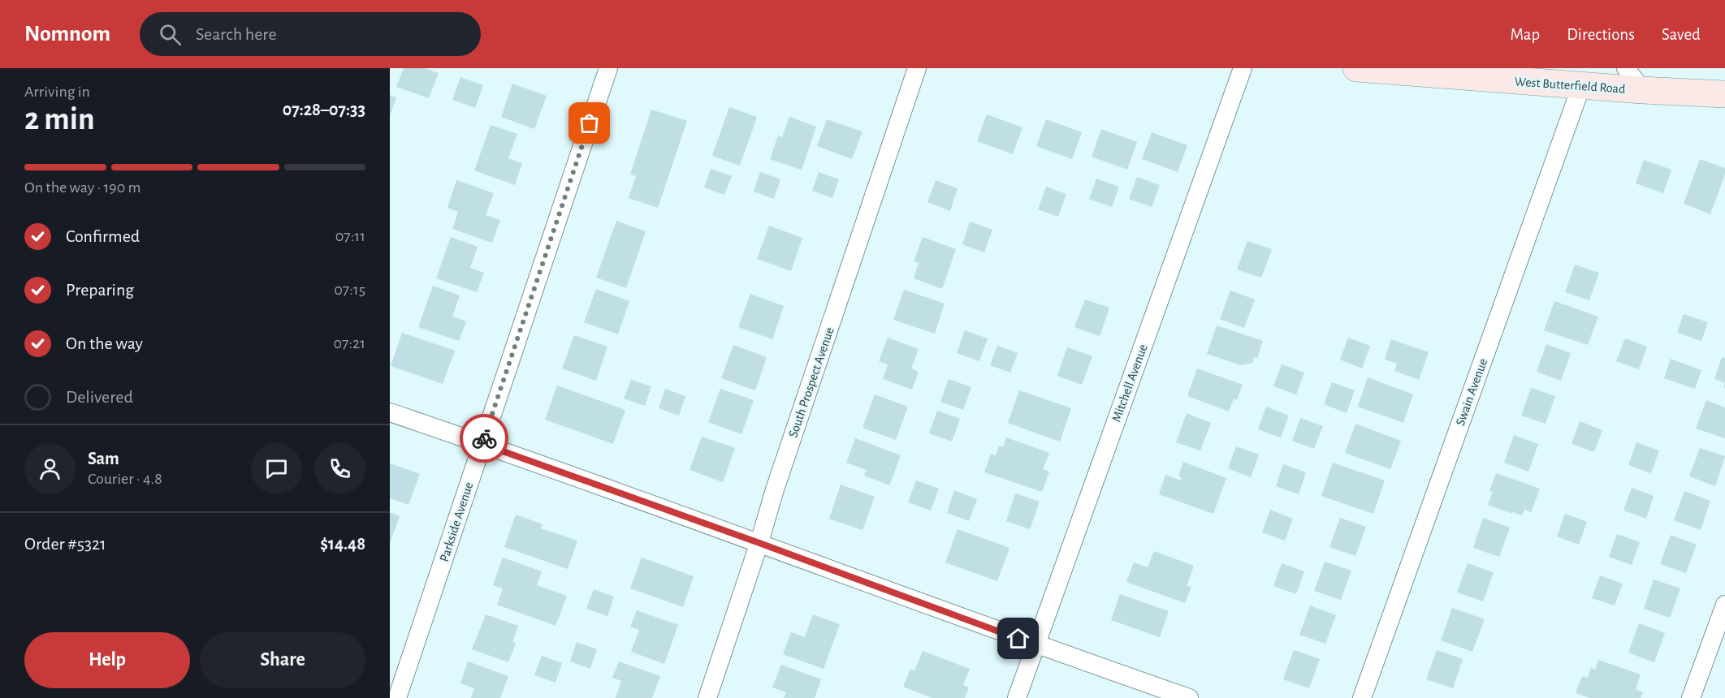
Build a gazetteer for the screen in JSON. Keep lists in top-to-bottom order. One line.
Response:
{"streets":{"main road":["West Butterfield Road"],"street":["South Prospect Avenue","Mitchell Avenue","Swain Avenue","Parkside Avenue"]},"crossings":[["West Butterfield Road","Swain Avenue"]],"page":{"header":"Nomnom","search":"Search here","nav":["Map","Directions","Saved"],"heading":["2 min","Arriving in","07:28–07:33"],"panel":["Sam","Courier · 4.8","Order #5321","$14.48"],"bar":"On the way · 190 m","list":[["Confirmed","07:11"],["Preparing","07:15"],["On the way","07:21"],"Delivered"],"buttons":["Help","Share"]}}
